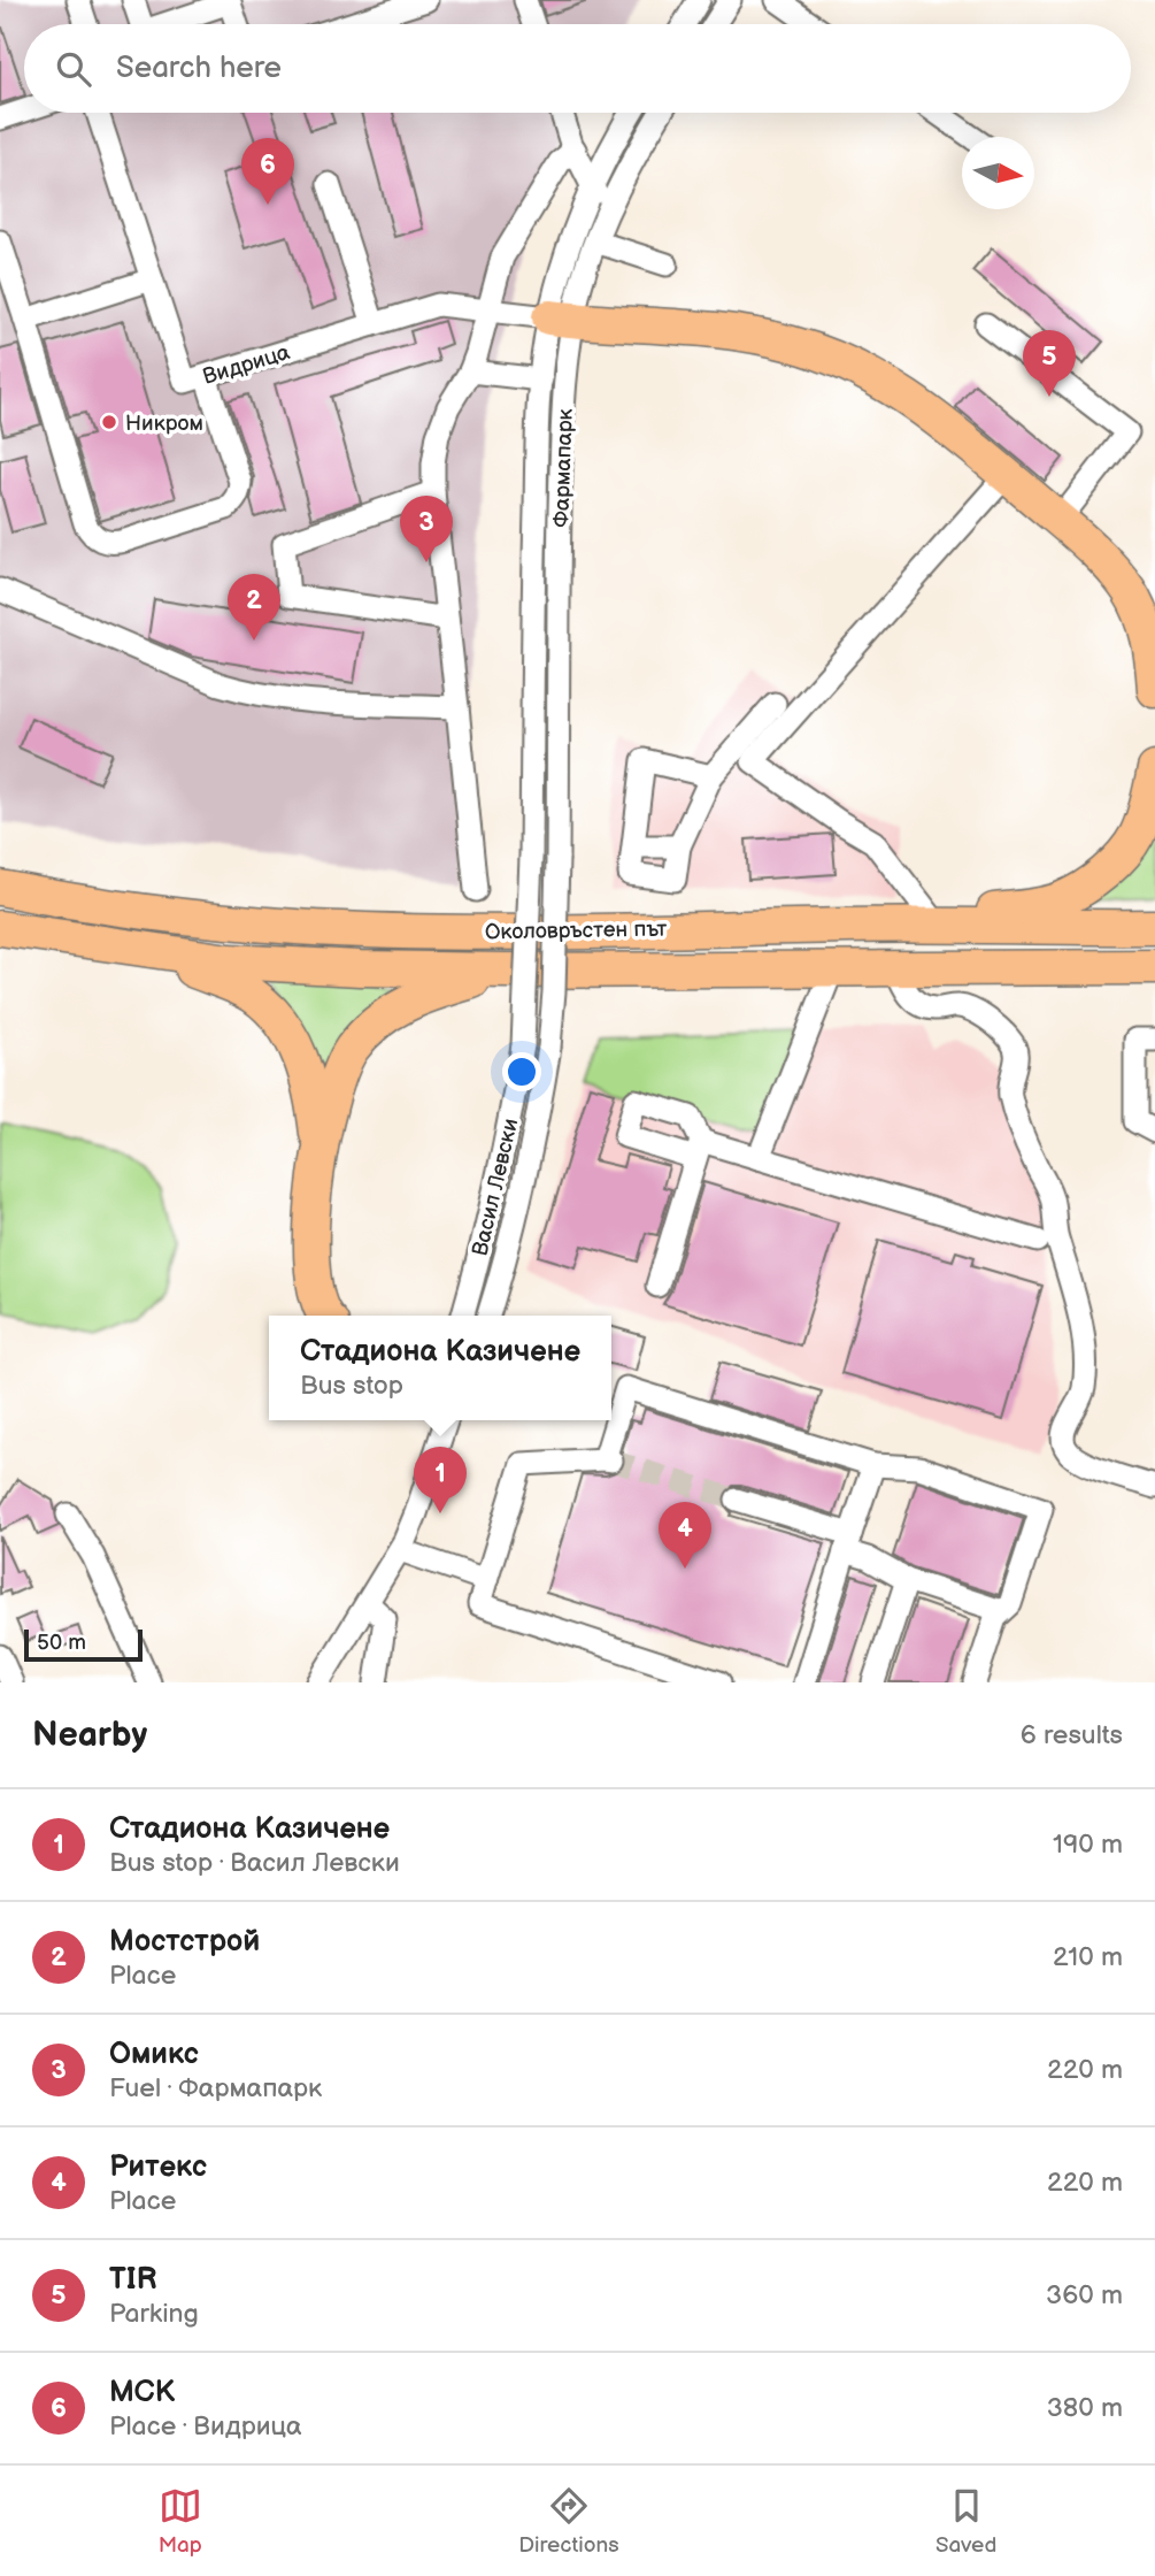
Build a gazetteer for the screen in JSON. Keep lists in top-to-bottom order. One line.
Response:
{"streets":{"highway":["Околовръстен път"],"street":["Видрица","Фармапарк","Васил Левски"]},"crossings":[["Видрица","Фармапарк"],["Фармапарк","Васил Левски"]],"places":["Никром"],"scale_bar":"50 m","north":"right","page":{"search":"Search here","pins":["6","5","3","2","1","4"],"popup":["Стадиона Казичене","Bus stop"],"scale":"50 m","heading":["Nearby","6 results"],"list":[{"mark":"1","name":"Стадиона Казичене","note":"Bus stop · Васил Левски","value":"190 m"},{"mark":"2","name":"Мостстрой","note":"Place","value":"210 m"},{"mark":"3","name":"Омикс","note":"Fuel · Фармапарк","value":"220 m"},{"mark":"4","name":"Ритекс","note":"Place","value":"220 m"},{"mark":"5","name":"TIR","note":"Parking","value":"360 m"},{"mark":"6","name":"МСК","note":"Place · Видрица","value":"380 m"}],"nav":["Map","Directions","Saved"]}}
